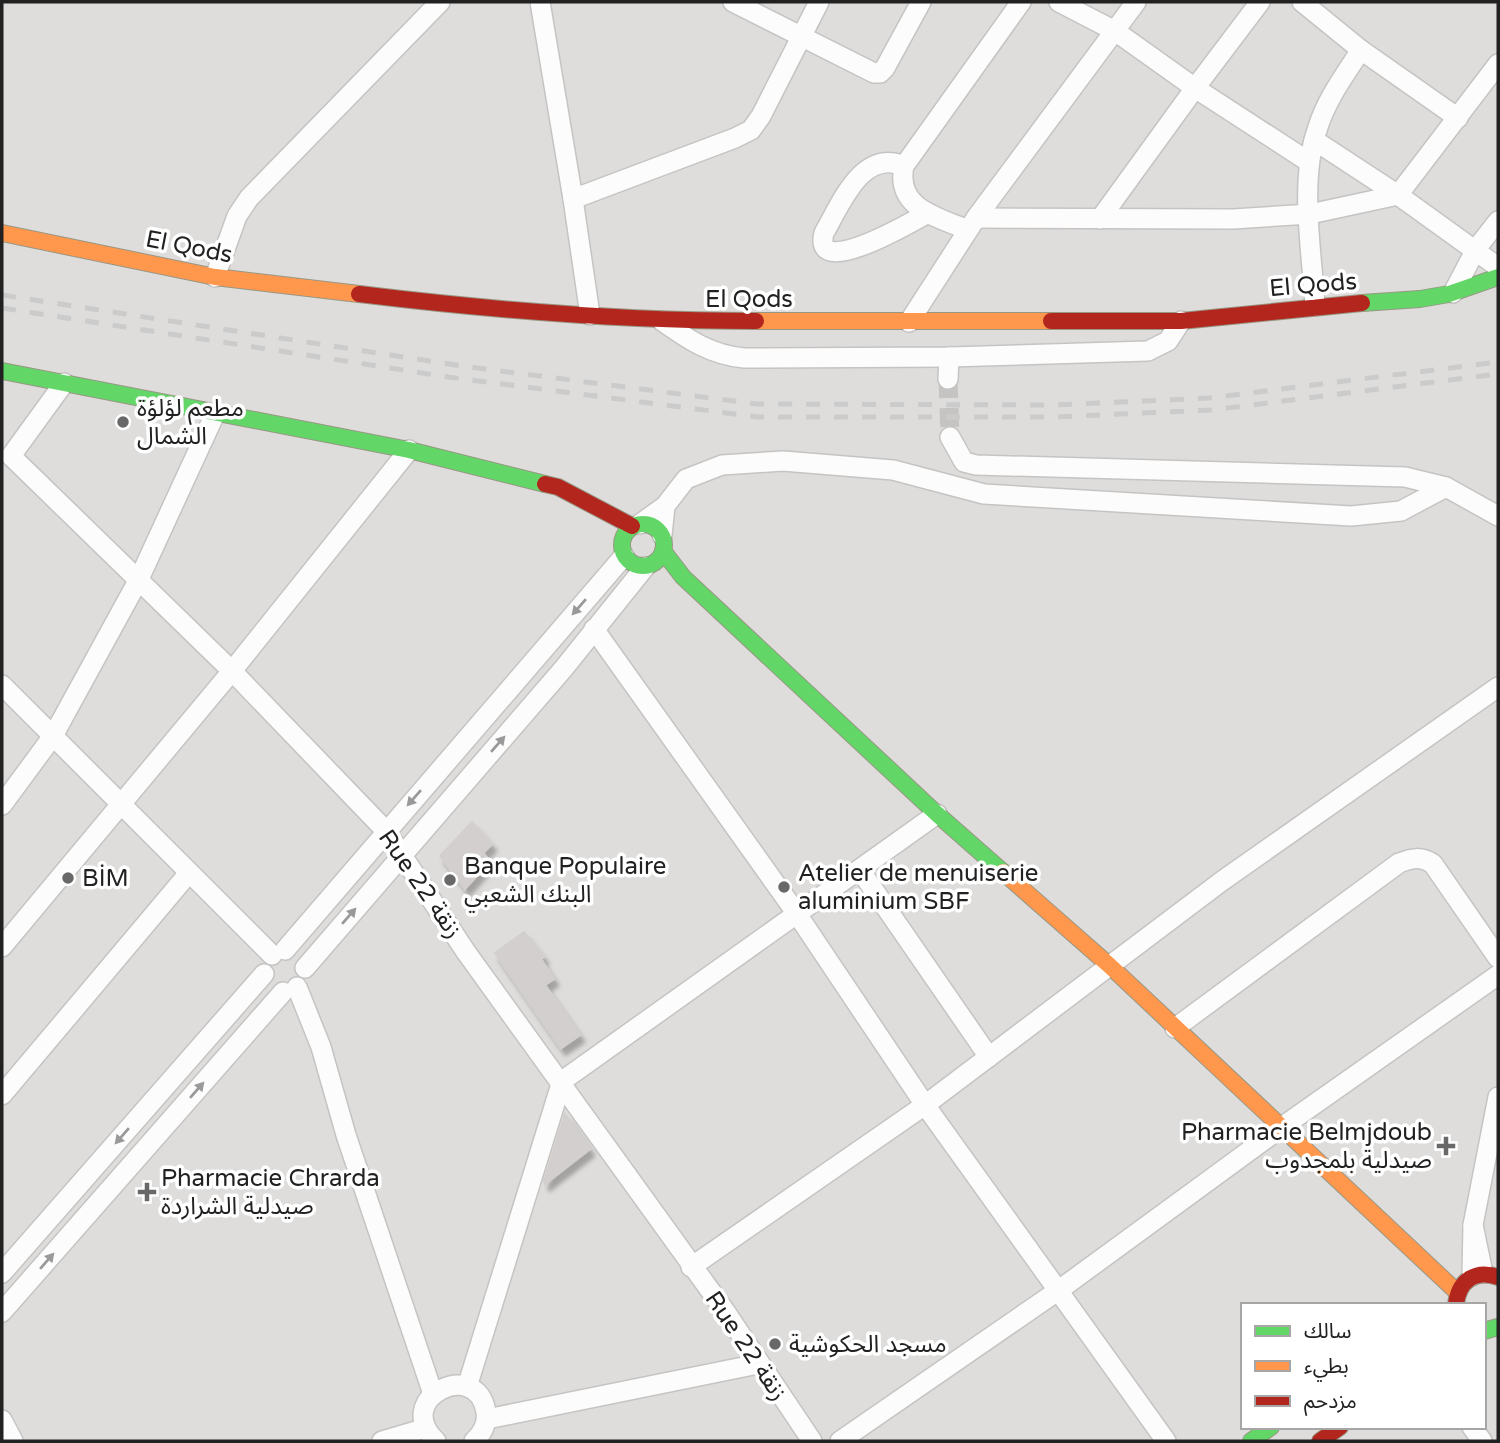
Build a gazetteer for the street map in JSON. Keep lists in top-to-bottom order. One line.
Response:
{"streets":{"main road":["El Qods"],"street":["Rue 22 زنقة"]},"places":{"other":["مطعم لؤلؤة الشمال","BİM","Banque Populaire البنك الشعبي","Atelier de menuiserie aluminium SBF","مسجد الحكوشية"],"health":["Pharmacie Belmjdoub صيدلية بلمجدوب","Pharmacie Chrarda صيدلية الشراردة"]},"legend":["سالك","بطيء","مزدحم"]}
